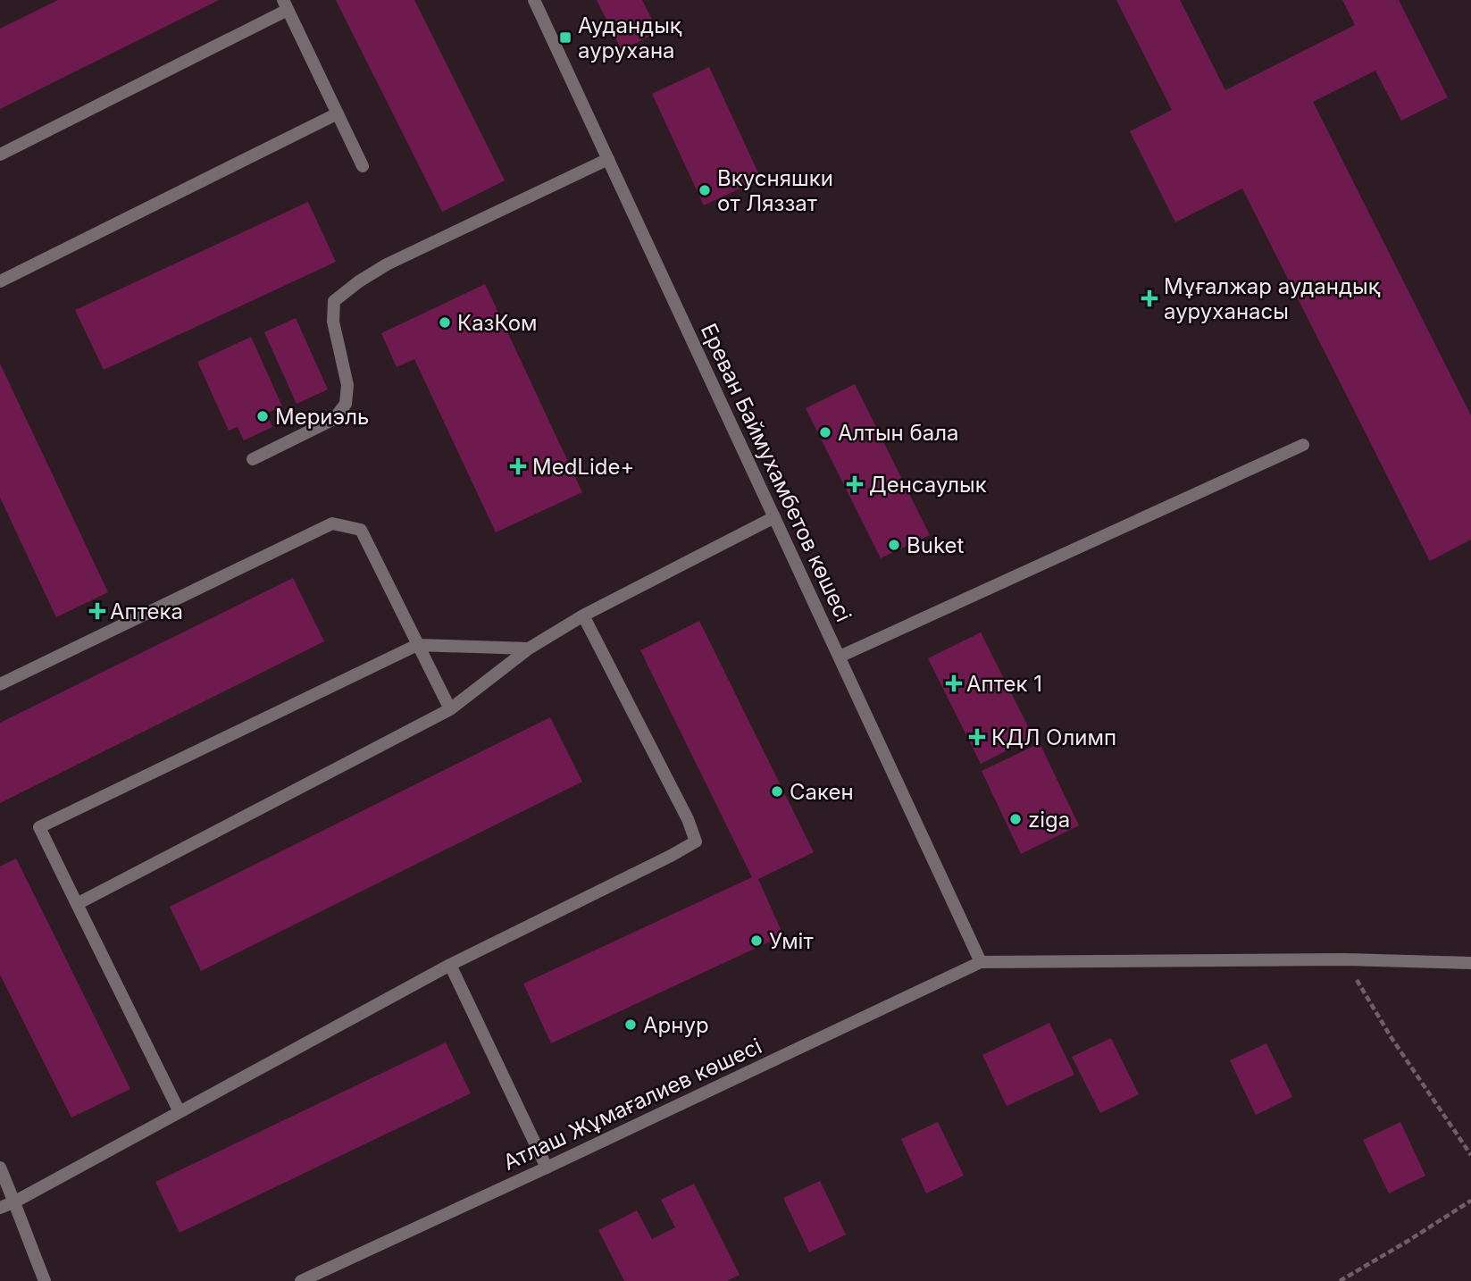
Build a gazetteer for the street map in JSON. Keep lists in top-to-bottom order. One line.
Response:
{"streets":{"street":["Ереван Баймухамбетов көшесі","Атлаш Жұмағалиев көшесі"]},"crossings":[["Ереван Баймухамбетов көшесі","Атлаш Жұмағалиев көшесі"]],"places":{"transit":["Аудандық аурухана"],"other":["Вкусняшки от Ляззат","КазКом","Мериэль","Алтын бала","Buket","Сакен","ziga","Умiт","Арнур"],"health":["Мұғалжар аудандық ауруханасы","MedLide+","Денсаулык","Аптека","Аптек 1","КДЛ Олимп"]}}
